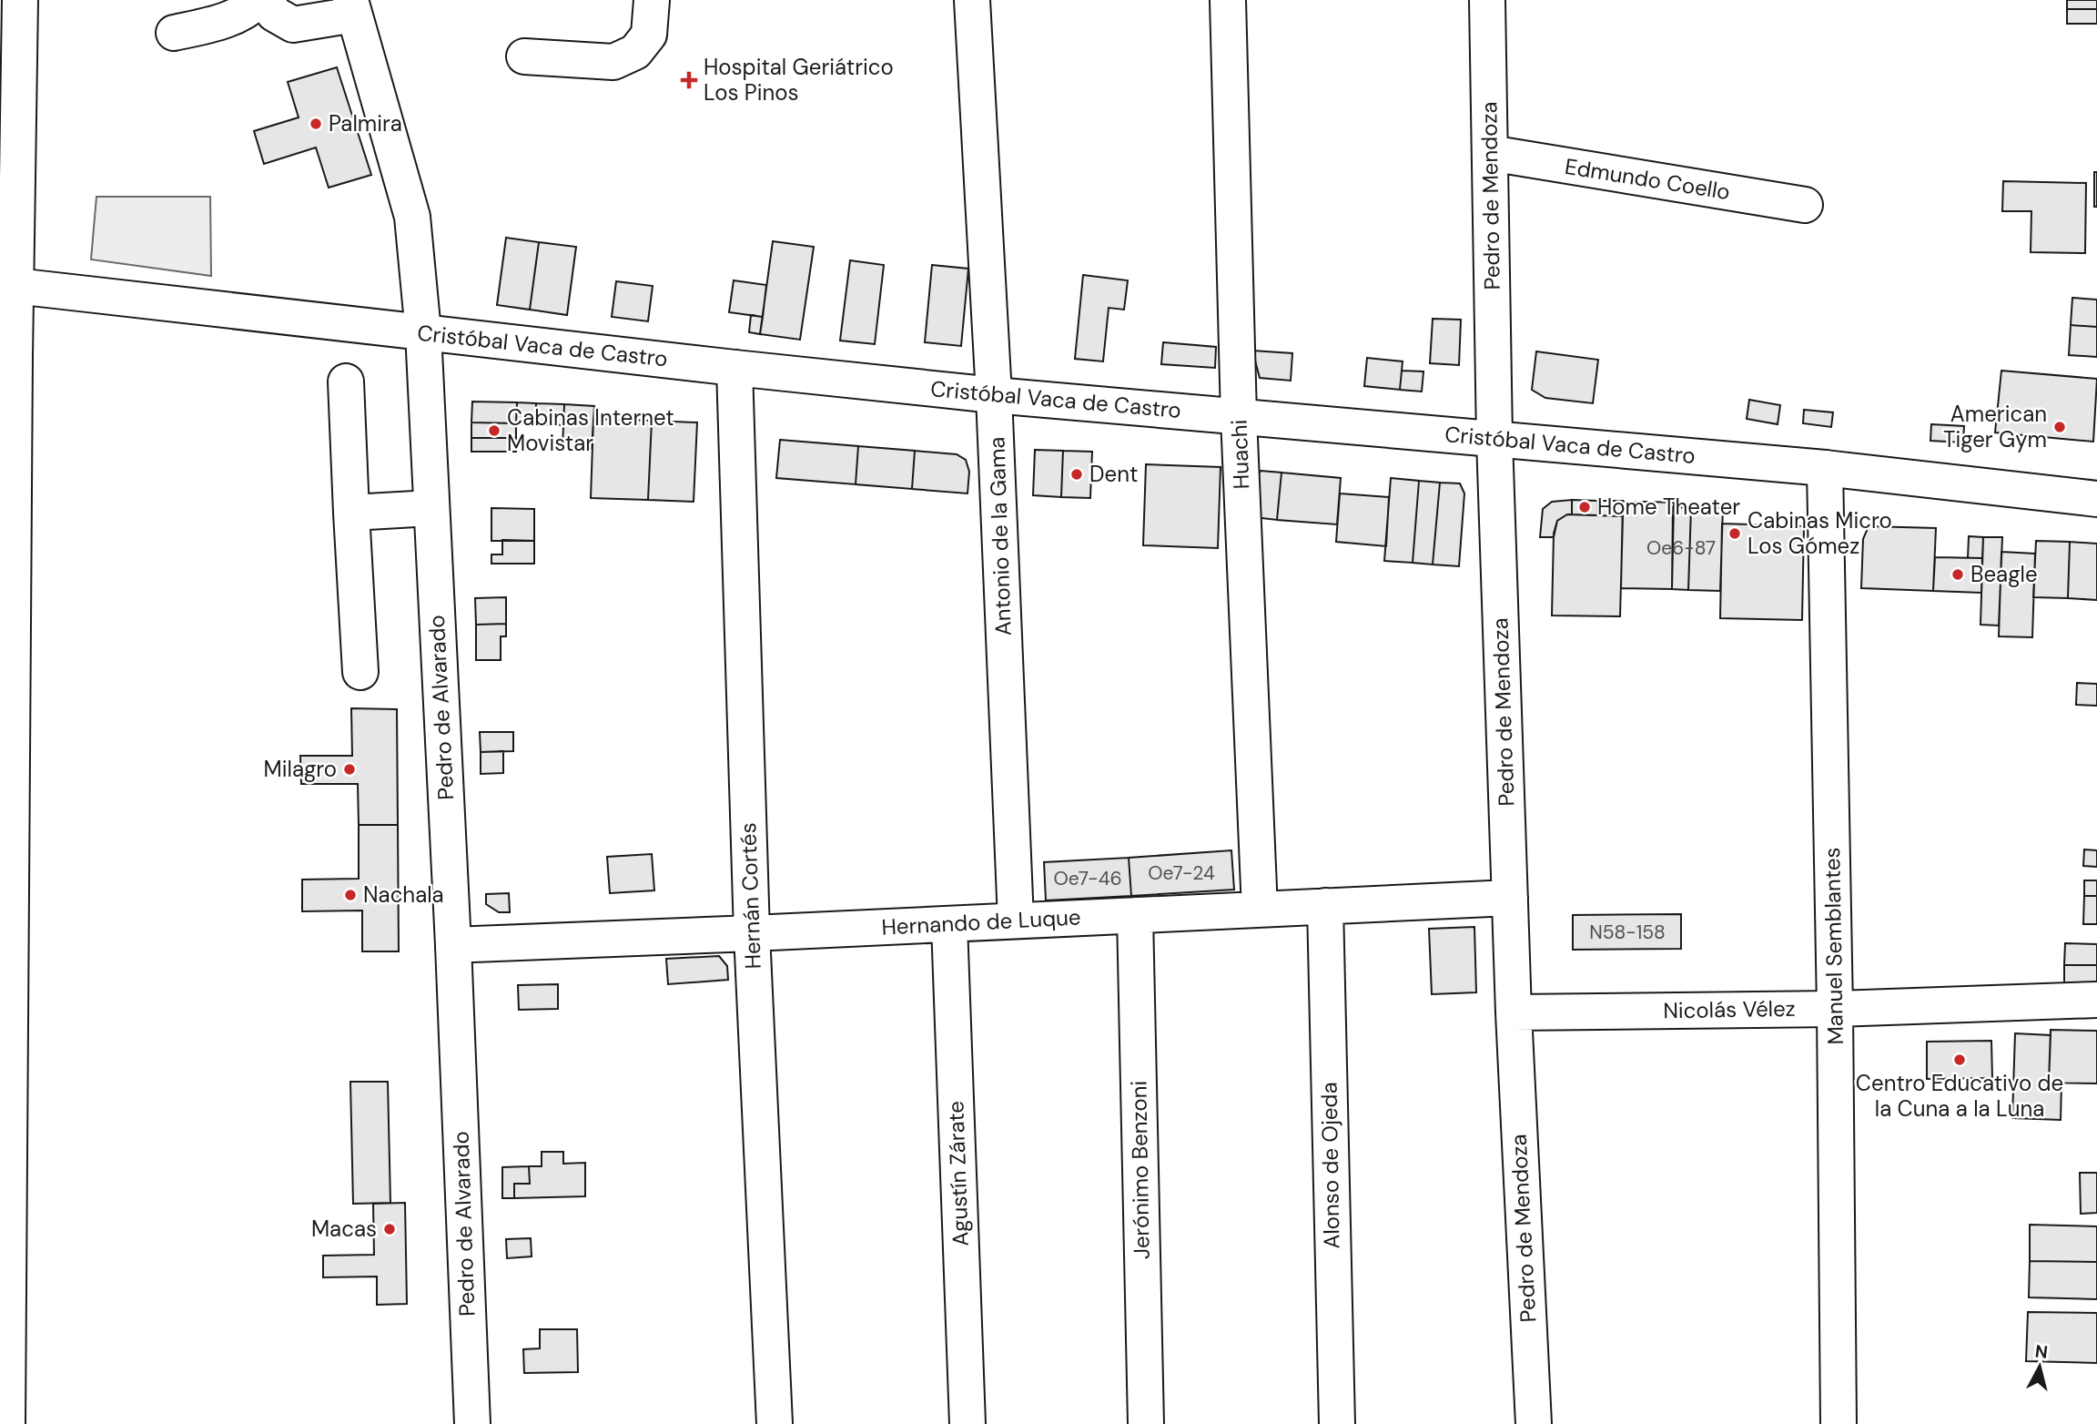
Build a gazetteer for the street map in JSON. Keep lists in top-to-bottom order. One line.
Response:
{"streets":{"street":["Edmundo Coello","Pedro de Mendoza","Cristóbal Vaca de Castro","Huachi","Antonio de la Gama","Pedro de Alvarado","Hernán Cortés","Hernando de Luque","Manuel Semblantes","Nicolás Vélez","Alonso de Ojeda","Jerónimo Benzoni","Agustín Zárate"]},"crossings":[["Edmundo Coello","Pedro de Mendoza"],["Pedro de Mendoza","Cristóbal Vaca de Castro"],["Pedro de Mendoza","Hernando de Luque"],["Pedro de Mendoza","Nicolás Vélez"],["Cristóbal Vaca de Castro","Huachi"],["Cristóbal Vaca de Castro","Antonio de la Gama"],["Cristóbal Vaca de Castro","Pedro de Alvarado"],["Cristóbal Vaca de Castro","Hernán Cortés"],["Cristóbal Vaca de Castro","Manuel Semblantes"],["Huachi","Hernando de Luque"],["Antonio de la Gama","Hernando de Luque"],["Pedro de Alvarado","Hernando de Luque"],["Hernán Cortés","Hernando de Luque"],["Hernando de Luque","Alonso de Ojeda"],["Hernando de Luque","Jerónimo Benzoni"],["Hernando de Luque","Agustín Zárate"],["Manuel Semblantes","Nicolás Vélez"]],"places":{"health":["Hospital Geriátrico Los Pinos"],"other":["Palmira","American Tiger Gym","Cabinas Internet Movistar","Dent","Home Theater","Cabinas Micro Los Gómez","Beagle","Milagro","Nachala","Centro Educativo de la Cuna a la Luna","Macas"]},"house_numbers":["Oe6-87","Oe7-24","Oe7-46","N58-158"],"north":"top"}
